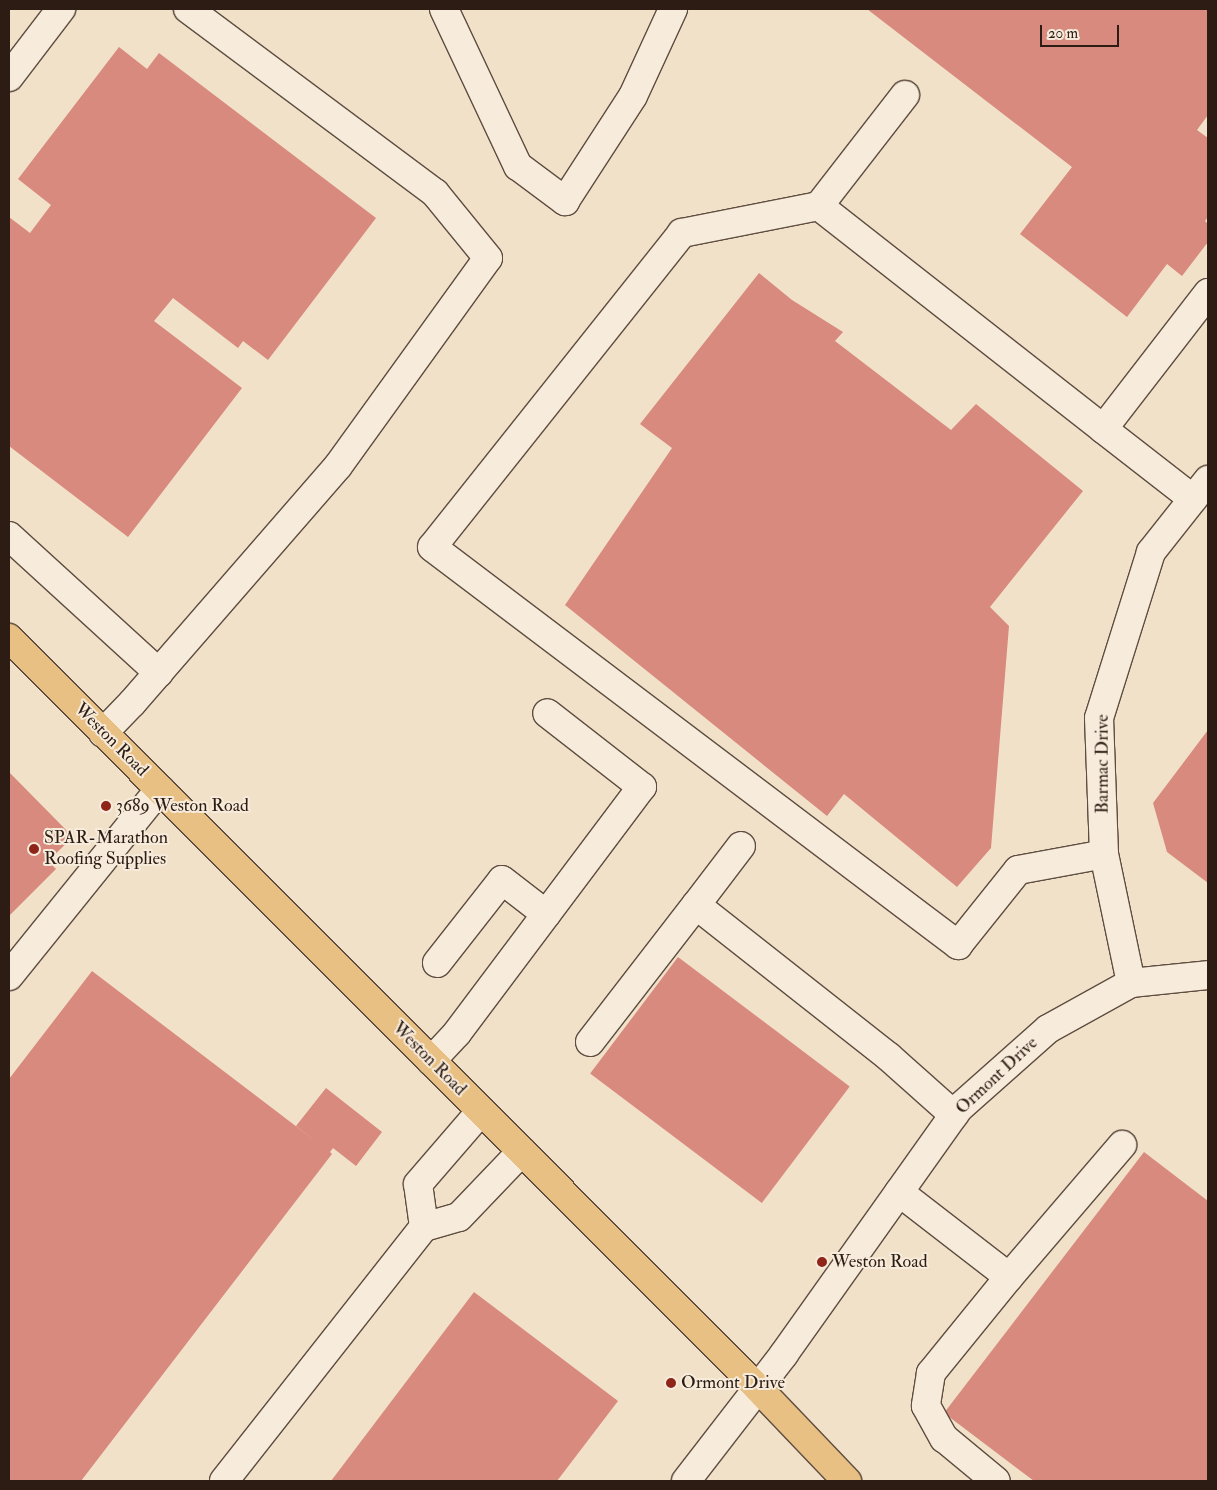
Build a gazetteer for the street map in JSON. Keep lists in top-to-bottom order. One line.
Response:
{"streets":{"main road":["Weston Road"],"street":["Barmac Drive","Ormont Drive"]},"crossings":[["Weston Road","Ormont Drive"],["Barmac Drive","Ormont Drive"]],"places":["3689 Weston Road","SPAR-Marathon Roofing Supplies","Weston Road","Ormont Drive"],"scale_bar":"20 m"}
